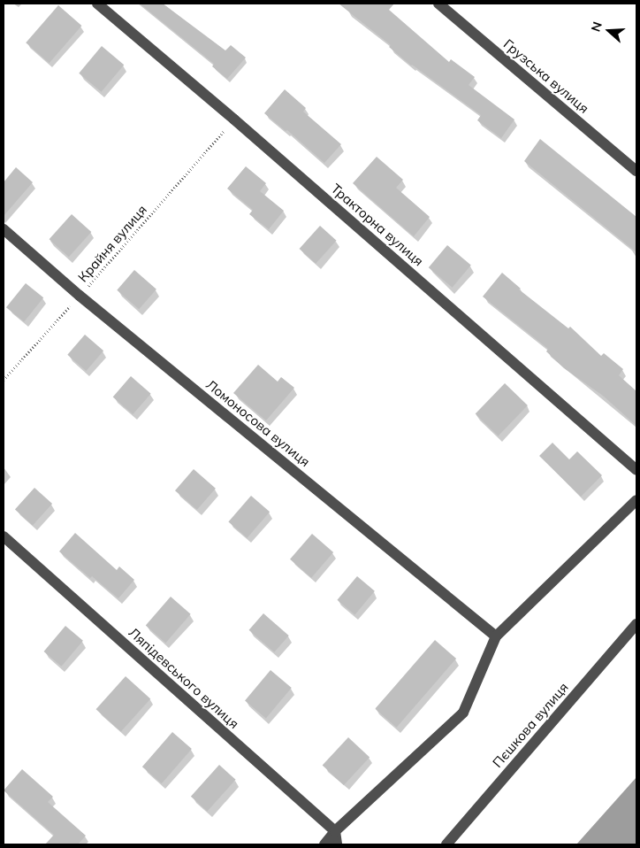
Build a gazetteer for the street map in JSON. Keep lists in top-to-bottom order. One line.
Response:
{"streets":{"street":["Грузська вулиця","Тракторна вулиця","Ломоносова вулиця","Ляпідевського вулиця","Пєшкова вулиця"],"path":["Крайня вулиця"]},"crossings":[["Тракторна вулиця","Крайня вулиця"],["Крайня вулиця","Ломоносова вулиця"]],"north":"left"}
